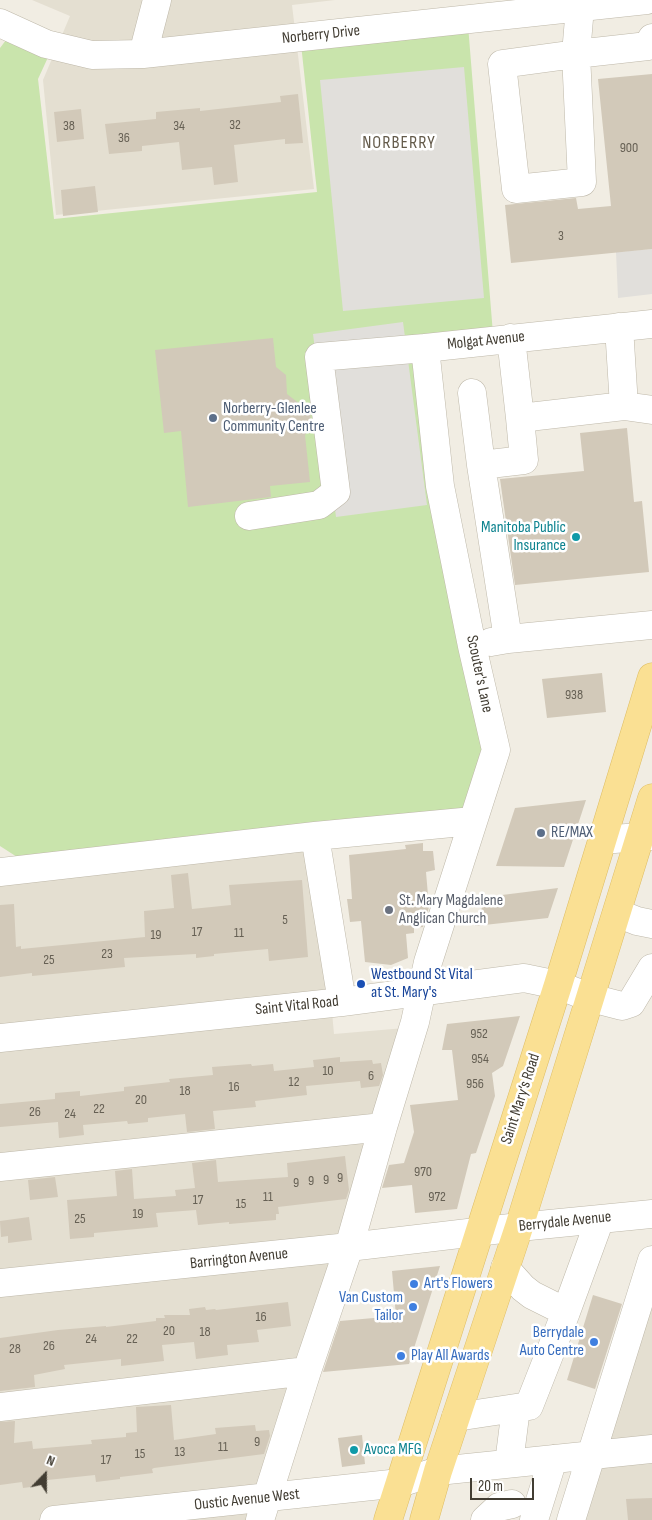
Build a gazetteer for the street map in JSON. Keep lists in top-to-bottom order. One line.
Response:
{"streets":{"main road":["Saint Mary’s Road"],"street":["Norberry Drive","Molgat Avenue","Scouter's Lane","Saint Vital Road","Berrydale Avenue","Barrington Avenue","Oustic Avenue West"]},"crossings":[["Molgat Avenue","Scouter's Lane"],["Scouter's Lane","Saint Vital Road"],["Scouter's Lane","Barrington Avenue"],["Scouter's Lane","Oustic Avenue West"],["Saint Vital Road","Saint Mary’s Road"],["Saint Mary’s Road","Berrydale Avenue"],["Saint Mary’s Road","Barrington Avenue"],["Saint Mary’s Road","Oustic Avenue West"],["Berrydale Avenue","Barrington Avenue"]],"districts":["NORBERRY"],"places":["Norberry-Glenlee Community Centre","Manitoba Public Insurance","RE/MAX","St. Mary Magdalene Anglican Church","Westbound St Vital at St. Mary's","Art's Flowers","Van Custom Tailor","Berrydale Auto Centre","Play All Awards","Avoca MFG"],"house_numbers":["32","38","34","36","900","3","938","5","17","11","19","23","25","952","954","10","6","12","956","16","18","20","22","26","24","970","9","9","9","9","11","972","17","15","19","25","16","20","18","24","22","26","28","9","11","13","15","17"],"scale_bar":"20 m","north":"top"}
